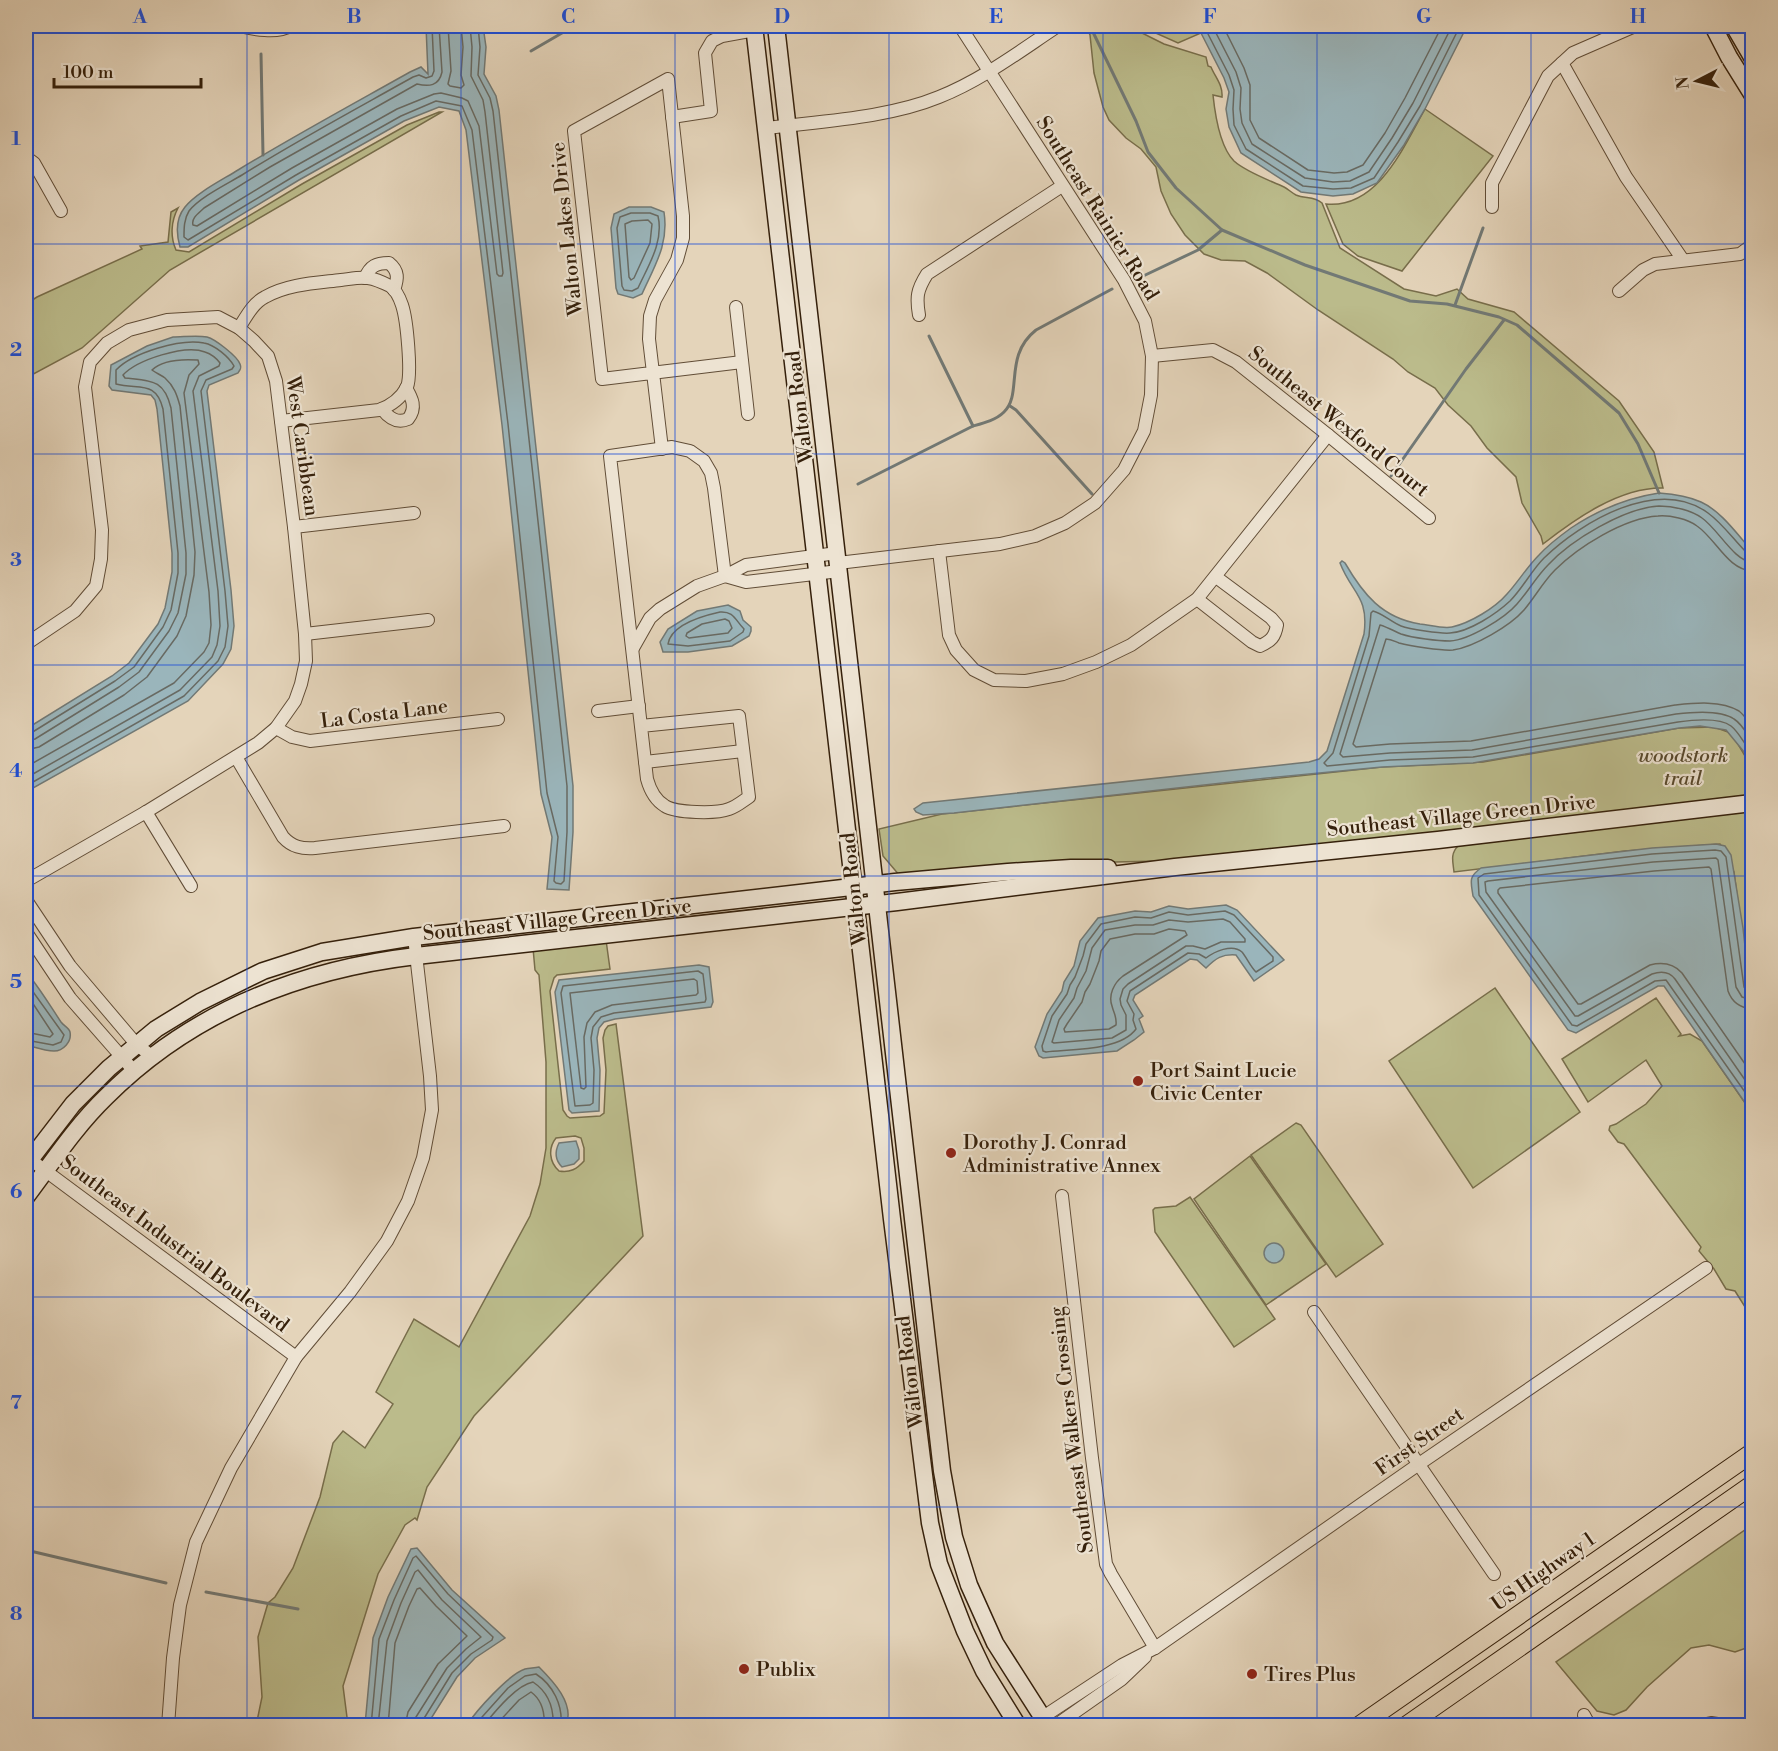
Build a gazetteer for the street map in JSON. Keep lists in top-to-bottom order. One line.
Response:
{"streets":{"main road":["Walton Road","Southeast Village Green Drive","US Highway 1"],"street":["Southeast Rainier Road","Walton Lakes Drive","Southeast Wexford Court","West Caribbean","La Costa Lane","Southeast Industrial Boulevard","Southeast Walkers Crossing","First Street"]},"crossings":[["Southeast Rainier Road","Walton Road"],["Southeast Rainier Road","Southeast Wexford Court"],["Walton Road","Southeast Village Green Drive"],["Walton Road","First Street"],["West Caribbean","La Costa Lane"],["Southeast Village Green Drive","Southeast Industrial Boulevard"],["Southeast Walkers Crossing","First Street"]],"parks":["woodstork trail"],"places":["Port Saint Lucie Civic Center","Dorothy J. Conrad Administrative Annex","Publix","Tires Plus"],"scale_bar":"100 m","north":"left","grid":{"columns":["A","B","C","D","E","F","G","H"],"rows":["1","2","3","4","5","6","7","8"]}}
